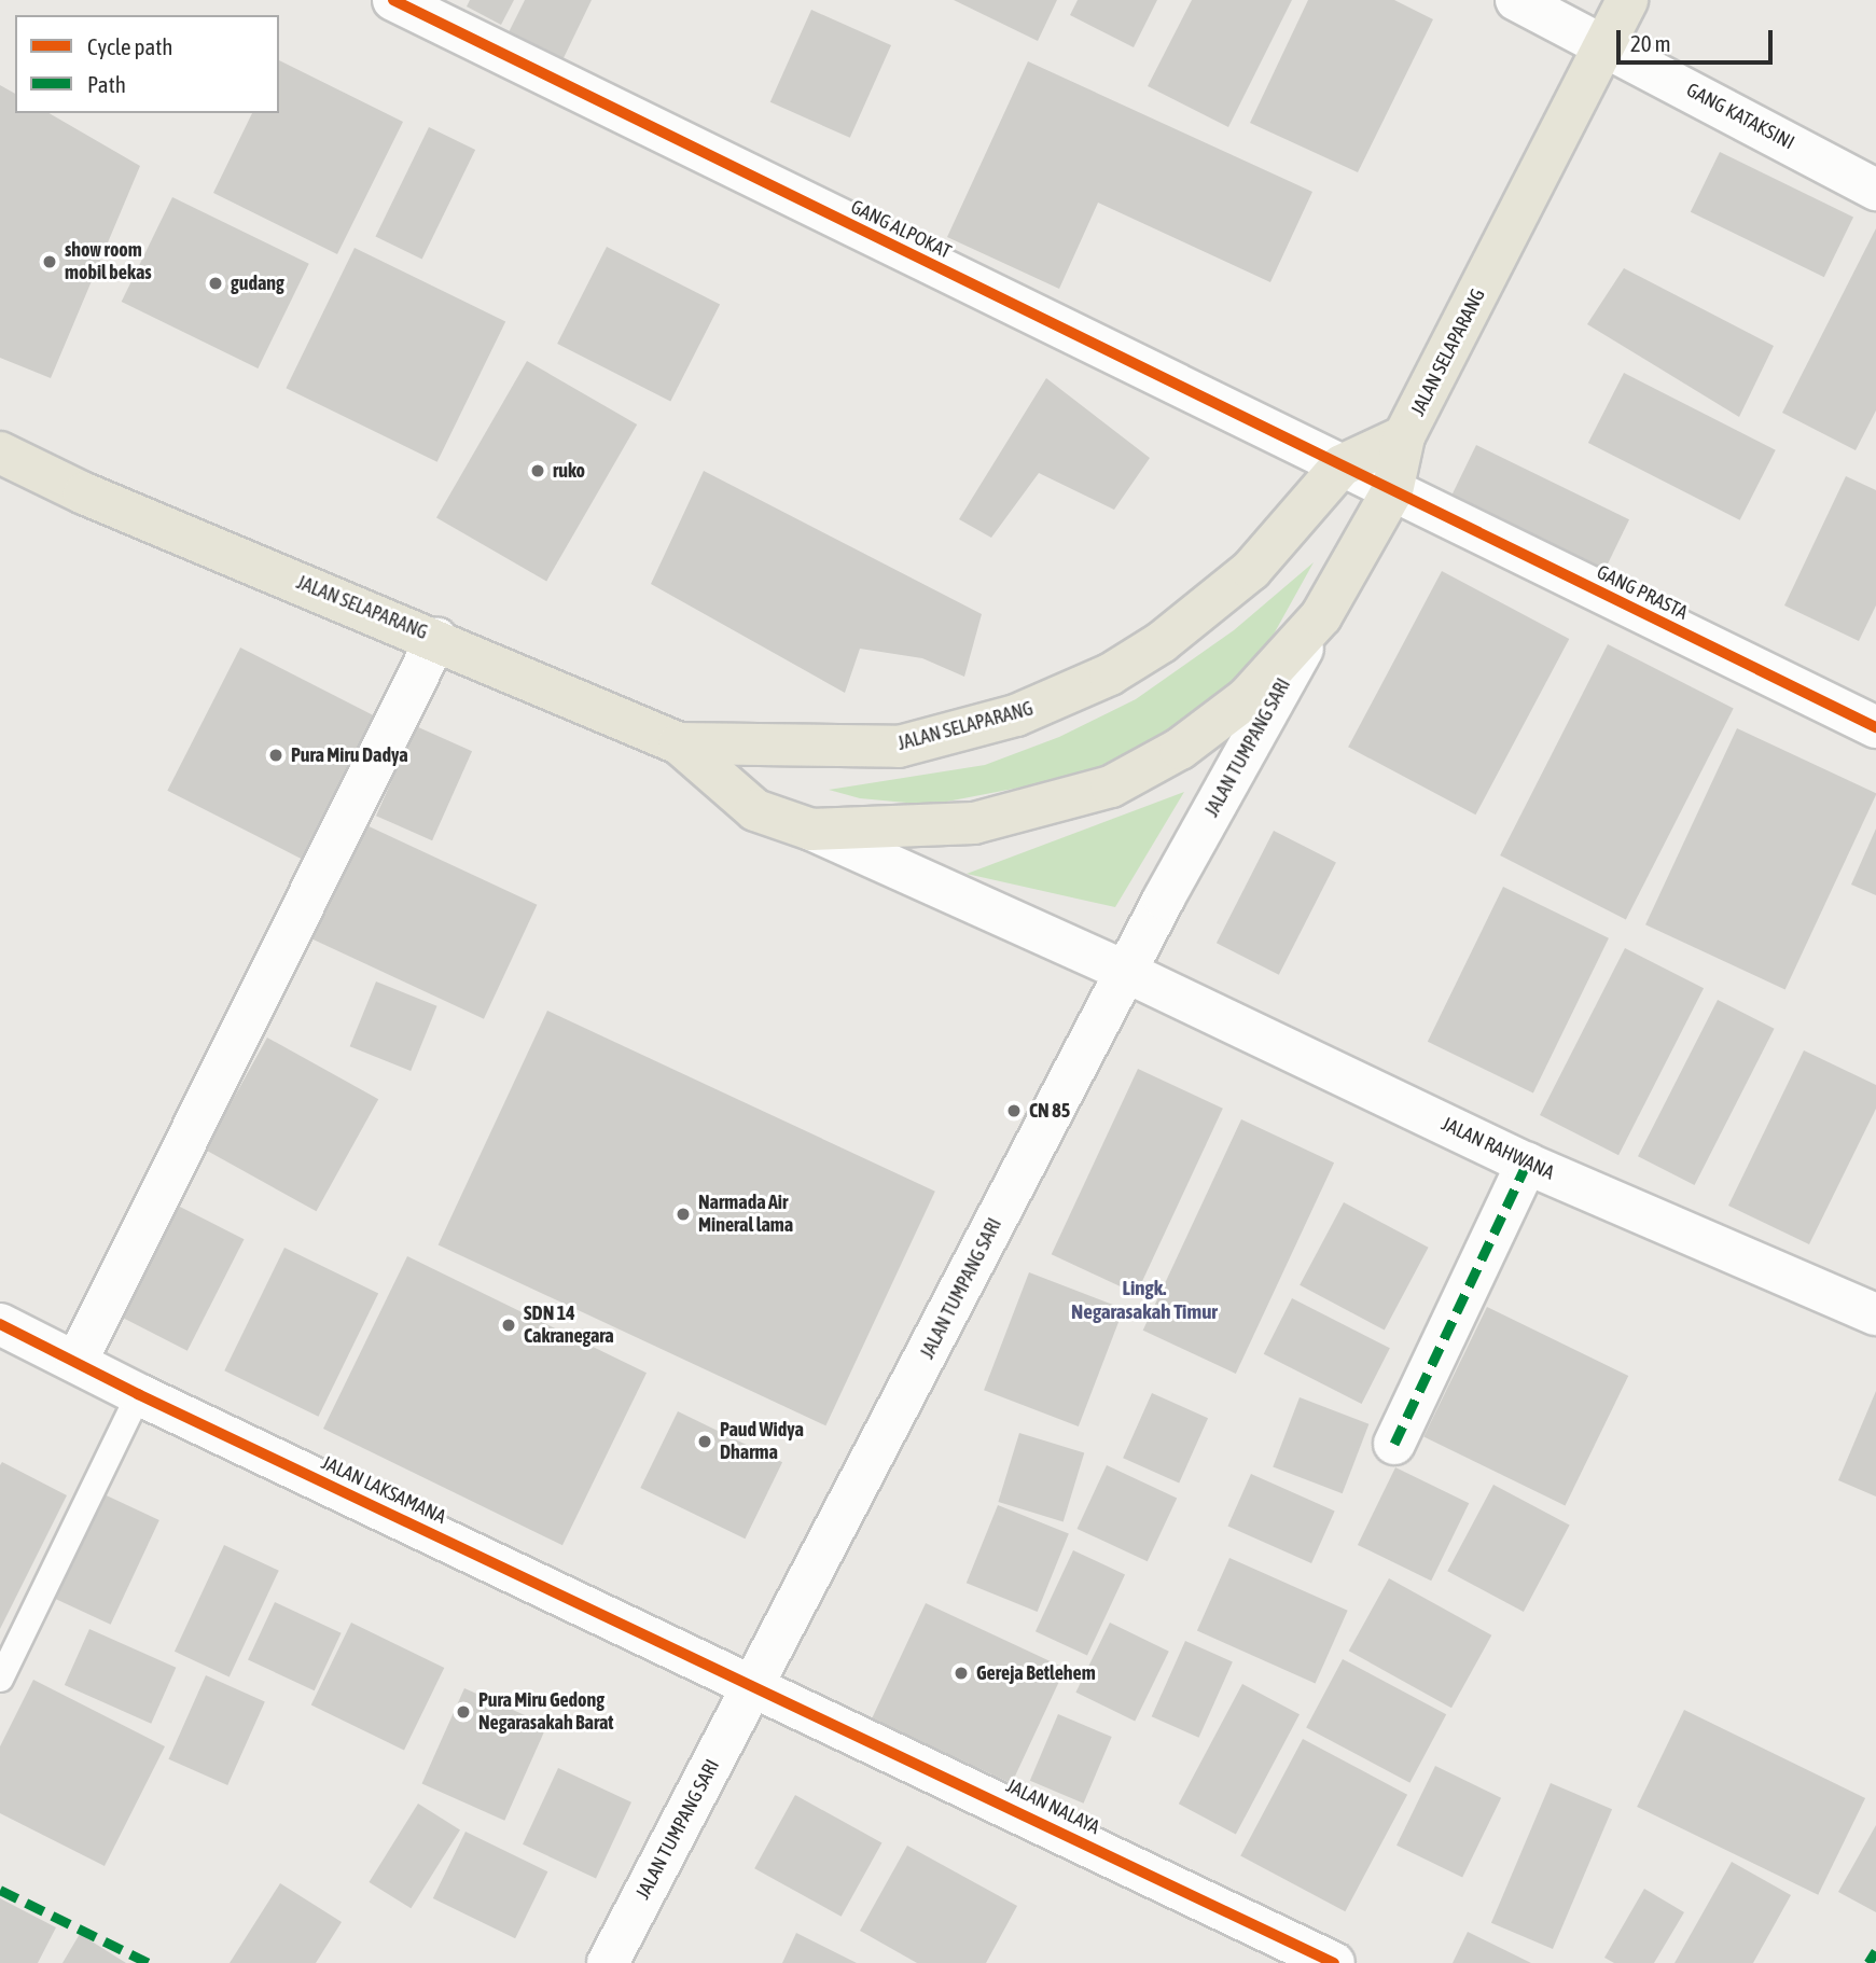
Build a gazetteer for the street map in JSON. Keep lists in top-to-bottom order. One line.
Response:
{"streets":{"main road":["JALAN SELAPARANG","JALAN TUMPANG SARI"],"street":["GANG KATAKSINI","GANG ALPOKAT","GANG PRASTA","JALAN RAHWANA","JALAN LAKSAMANA","JALAN NALAYA"]},"crossings":[["GANG KATAKSINI","JALAN SELAPARANG"],["GANG ALPOKAT","JALAN SELAPARANG"],["GANG ALPOKAT","GANG PRASTA"],["GANG ALPOKAT","JALAN TUMPANG SARI"],["JALAN SELAPARANG","JALAN TUMPANG SARI"],["GANG PRASTA","JALAN TUMPANG SARI"],["JALAN TUMPANG SARI","JALAN RAHWANA"],["JALAN TUMPANG SARI","JALAN LAKSAMANA"],["JALAN TUMPANG SARI","JALAN NALAYA"],["JALAN LAKSAMANA","JALAN NALAYA"]],"districts":["Lingk. Negarasakah Timur"],"places":["show room mobil bekas","gudang","ruko","Pura Miru Dadya","CN 85","Narmada Air Mineral lama","SDN 14 Cakranegara","Paud Widya Dharma","Gereja Betlehem","Pura Miru Gedong Negarasakah Barat"],"legend":["Cycle path","Path"],"scale_bar":"20 m"}
